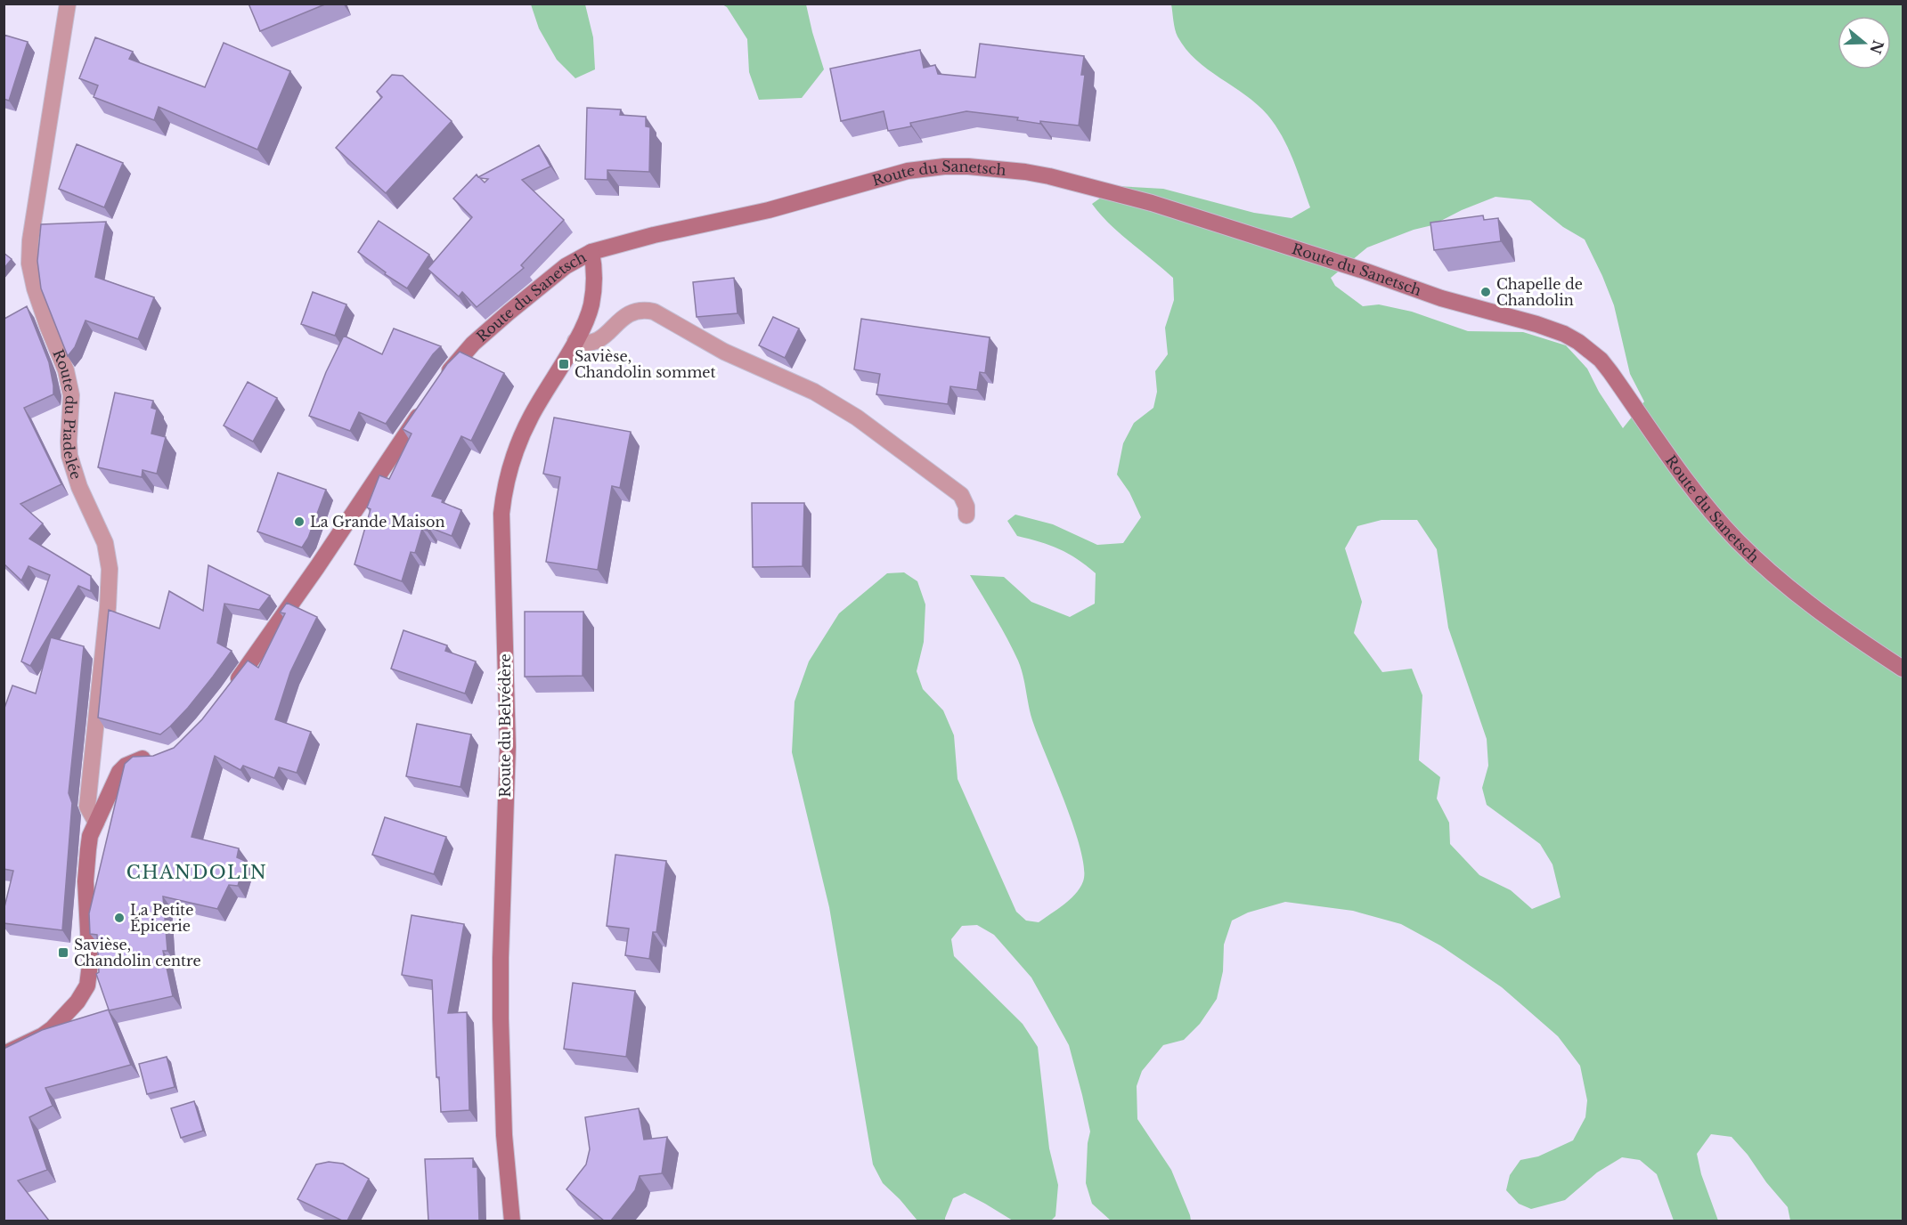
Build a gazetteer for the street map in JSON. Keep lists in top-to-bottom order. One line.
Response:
{"streets":{"street":["Route du Sanetsch","Route du Piadelée","Route du Belvédère"]},"crossings":[["Route du Sanetsch","Route du Belvédère"]],"districts":["CHANDOLIN"],"places":{"other":["Chapelle de Chandolin","La Grande Maison","La Petite Épicerie"],"transit":["Savièse, Chandolin sommet","Savièse, Chandolin centre"]},"north":"right"}
